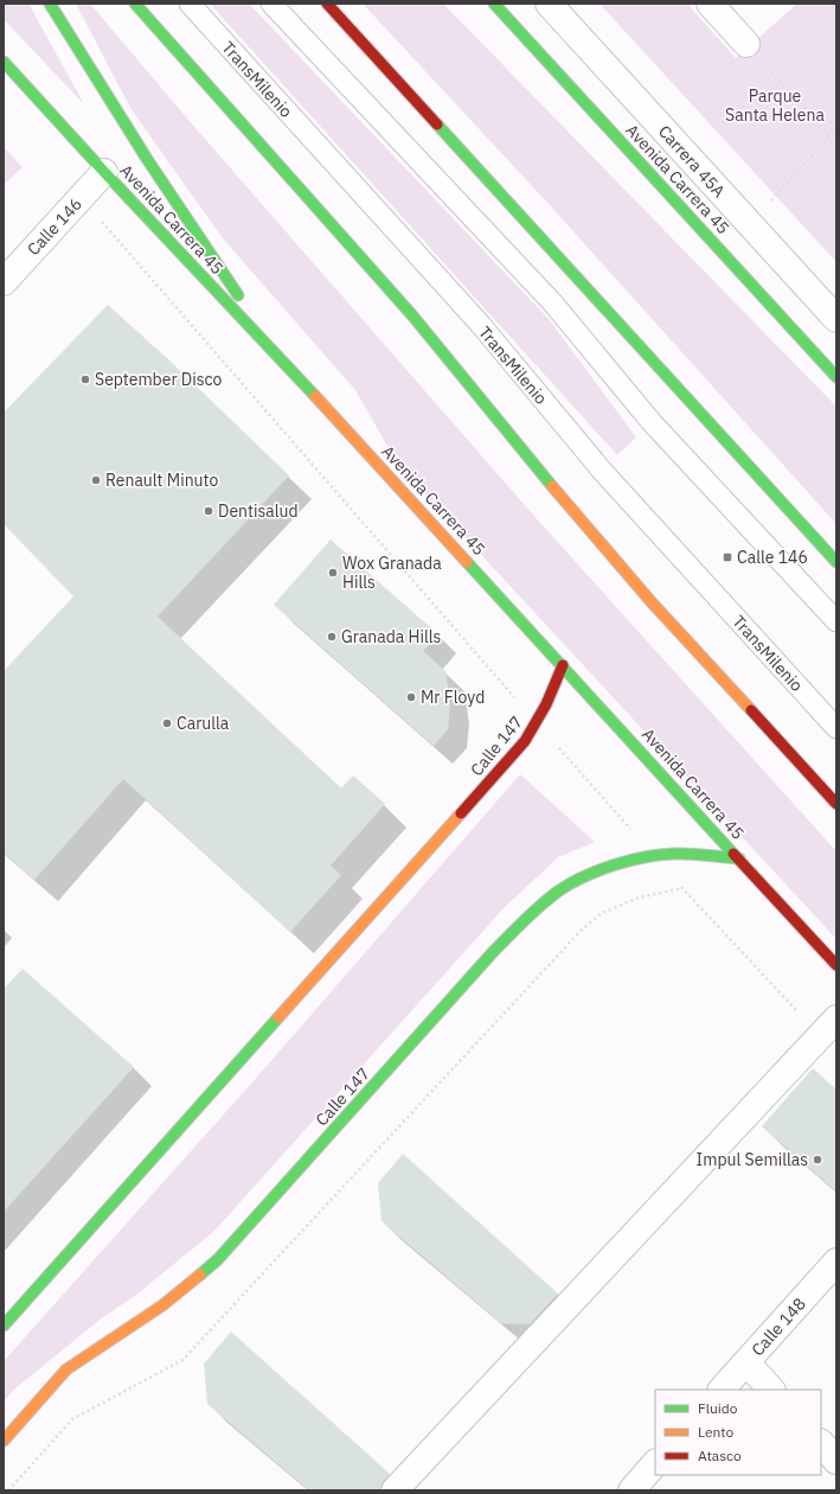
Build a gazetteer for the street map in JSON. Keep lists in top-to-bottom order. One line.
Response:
{"streets":{"main road":["Avenida Carrera 45","Calle 147"],"street":["Carrera 45A","Calle 146","Calle 148"],"lane":["TransMilenio"]},"crossings":[["Avenida Carrera 45","Calle 146"],["Avenida Carrera 45","Calle 147"]],"parks":["Parque Santa Helena"],"places":{"other":["September Disco","Renault Minuto","Dentisalud","Wox Granada Hills","Granada Hills","Mr Floyd","Carulla","Impul Semillas"],"transit":["Calle 146"]},"legend":["Fluido","Lento","Atasco"]}
